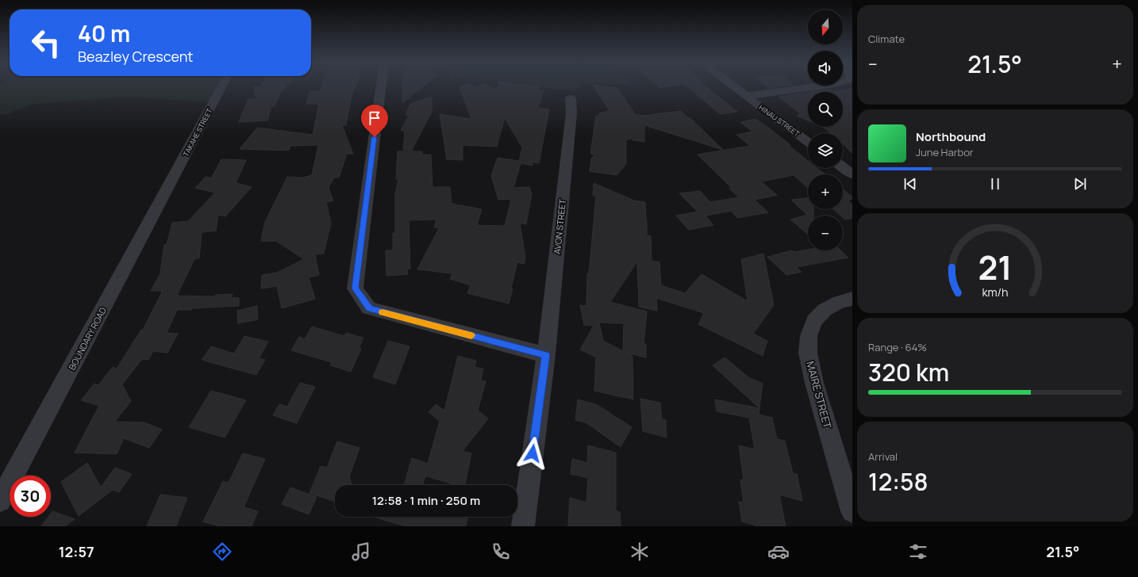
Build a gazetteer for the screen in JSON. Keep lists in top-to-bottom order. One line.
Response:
{"streets":{"street":["HINAU STREET","TAKAHE STREET","AVON STREET","BOUNDARY ROAD","MAIRE STREET"]},"crossings":[["TAKAHE STREET","BOUNDARY ROAD"]],"north":"bottom","page":{"tile":["Climate",["Range · 64%","320 km"],["Arrival","12:58"]],"map_buttons":["+","−"],"turn":["40 m","Beazley Crescent"],"heat":["−","21.5°","+"],"song":["Northbound","June Harbor"],"limit":"30","trip":"12:58 · 1 min · 250 m","tabs":["12:57","21.5°"],"gauge":["21","km/h"]}}
